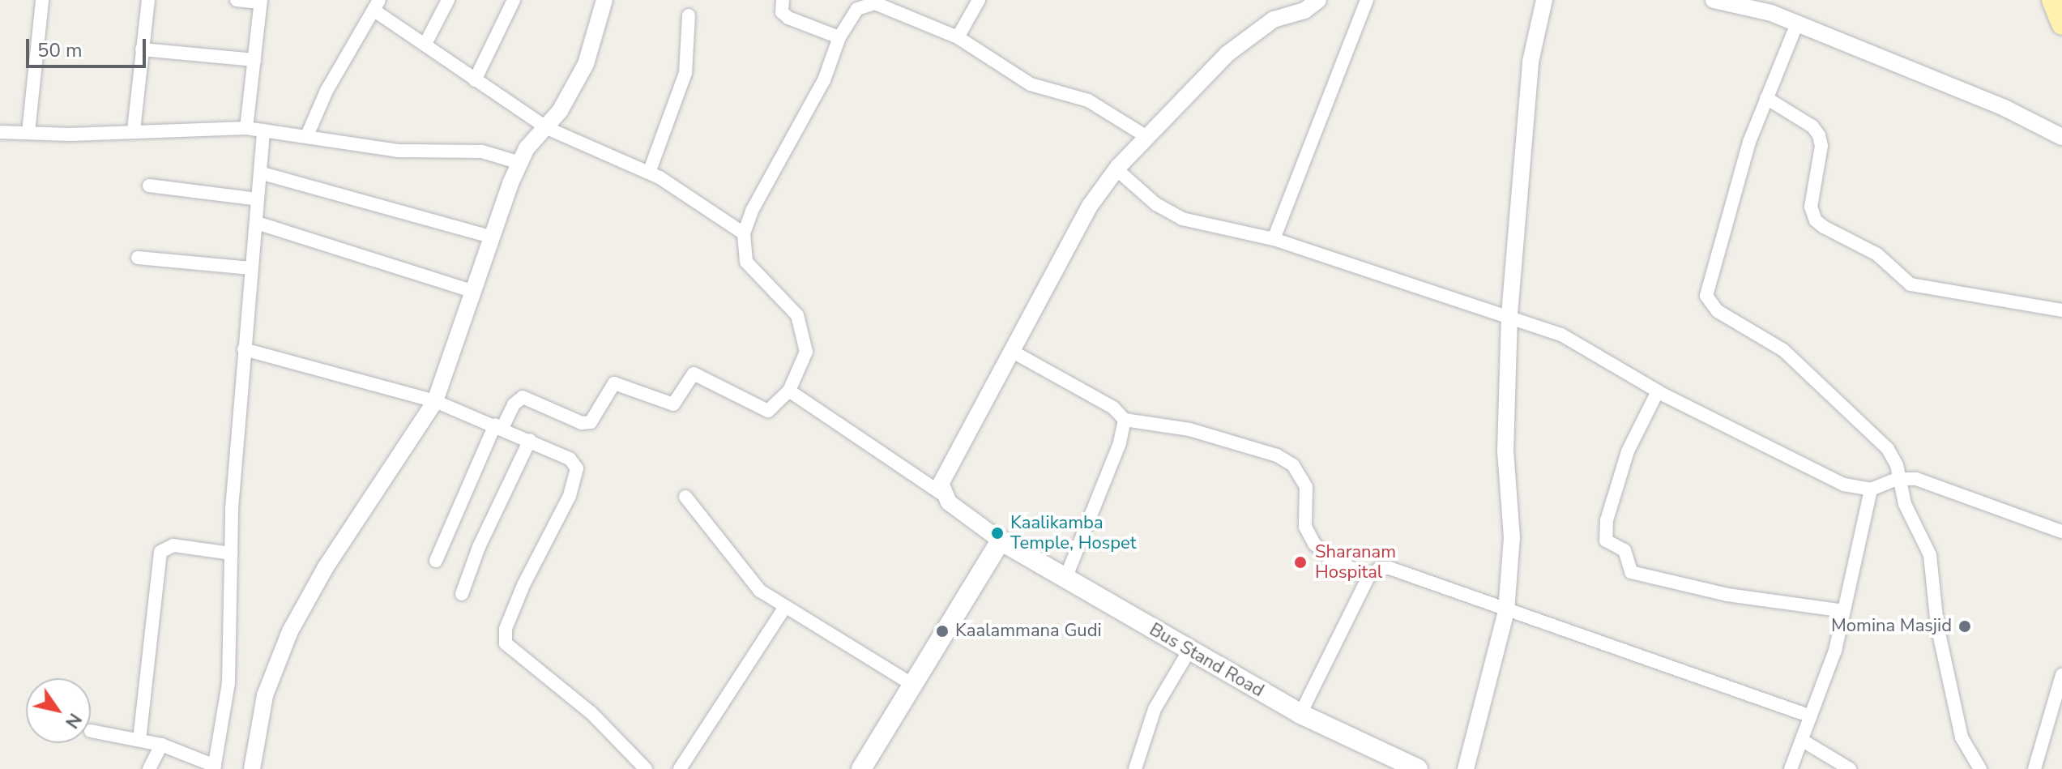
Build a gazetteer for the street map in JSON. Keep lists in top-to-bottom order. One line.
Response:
{"streets":{"main road":["Bus Stand Road"]},"places":["Kaalikamba Temple, Hospet","Sharanam Hospital","Momina Masjid","Kaalammana Gudi"],"scale_bar":"50 m","north":"bottom right"}
